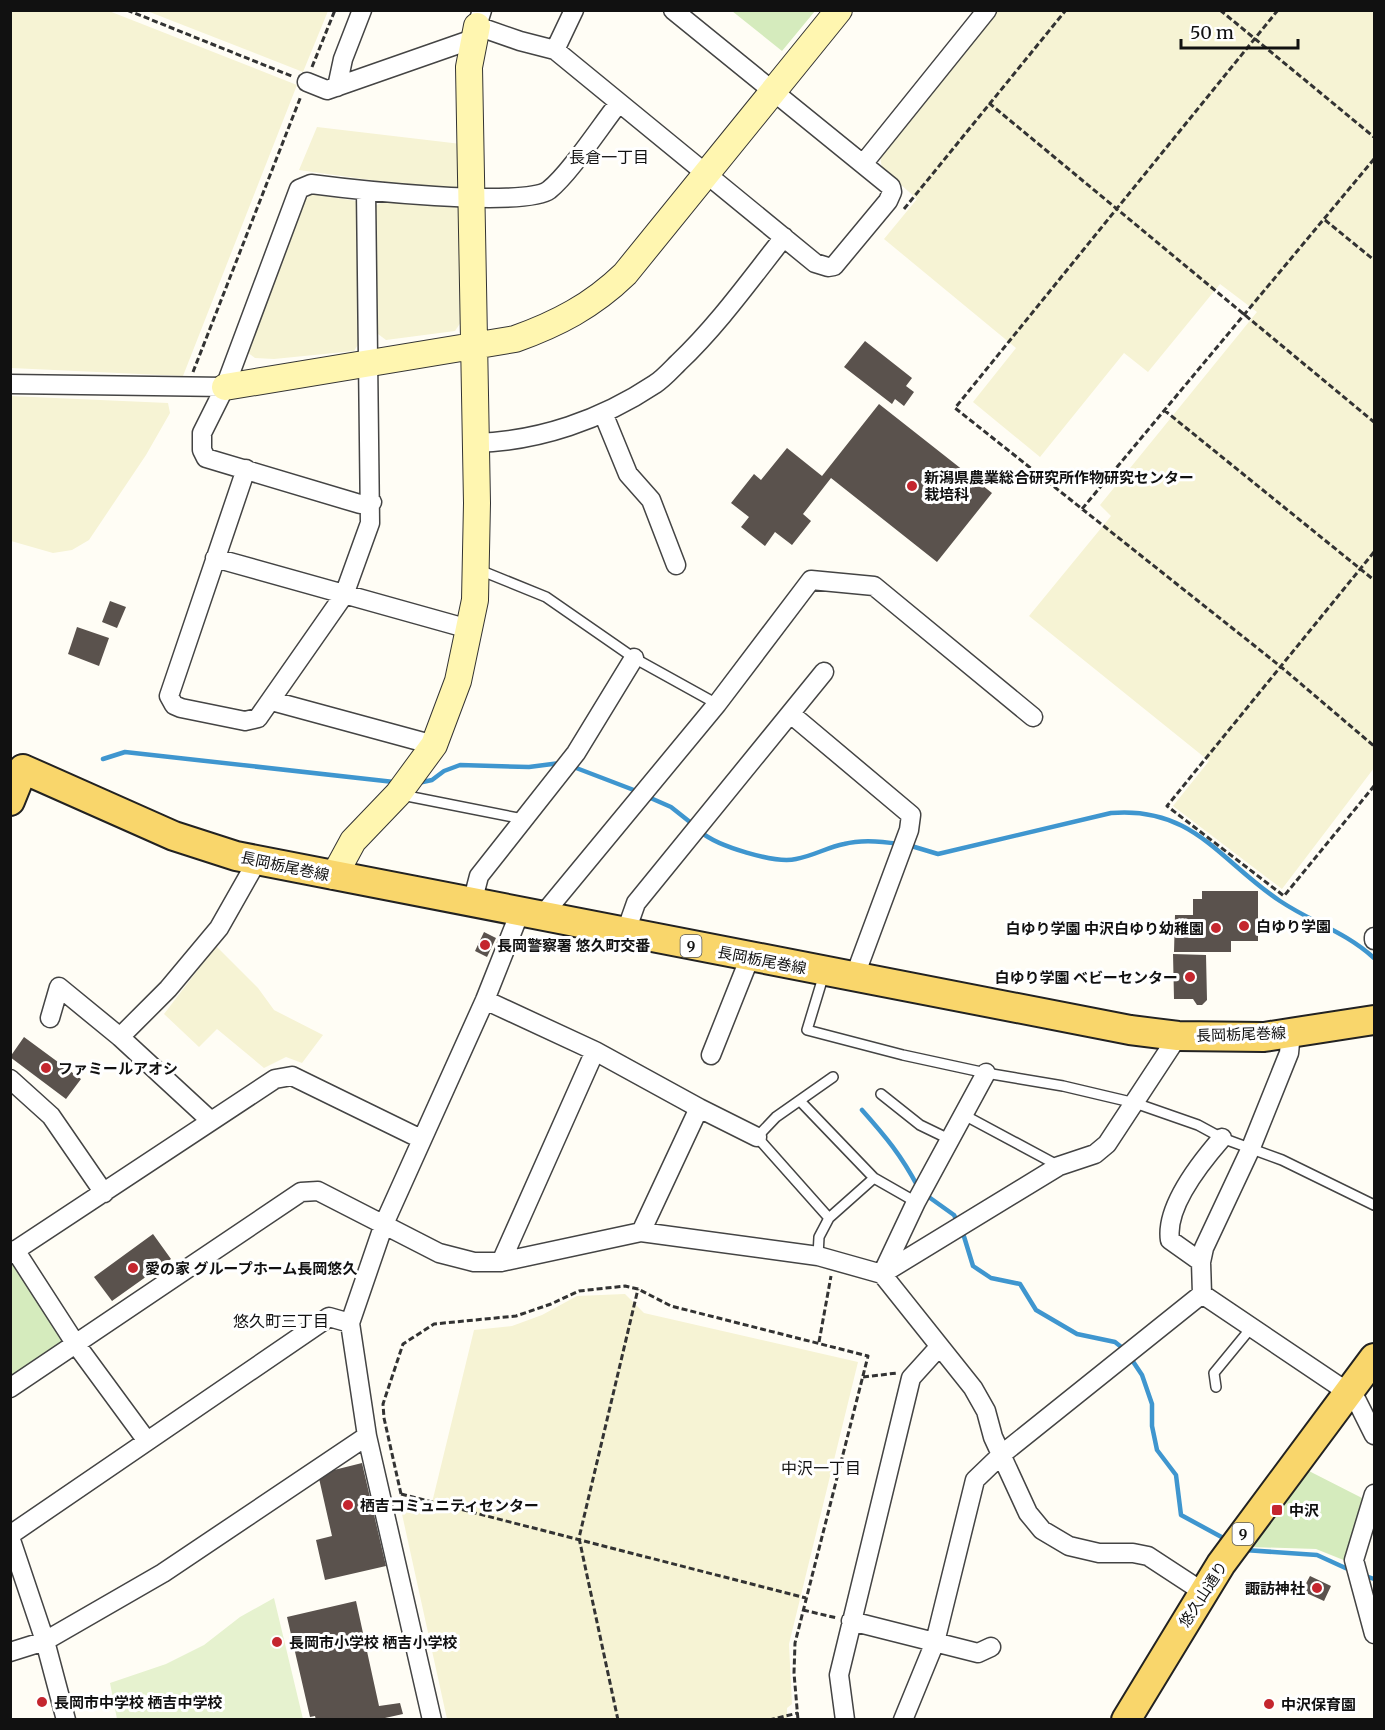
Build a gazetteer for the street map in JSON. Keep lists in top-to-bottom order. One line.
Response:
{"streets":{"main road":["長岡栃尾巻線","9","悠久山通り"]},"districts":["長倉一丁目","悠久町三丁目","中沢一丁目"],"places":{"other":["新潟県農業総合研究所作物研究センター 栽培科","白ゆり学園","白ゆり学園 中沢白ゆり幼稚園","長岡警察署 悠久町交番","白ゆり学園 ベビーセンター","ファミールアオシ","愛の家 グループホーム長岡悠久","栖吉コミュニティセンター","諏訪神社","長岡市小学校 栖吉小学校","長岡市中学校 栖吉中学校","中沢保育園"],"transit":["中沢"]},"scale_bar":"50 m"}
